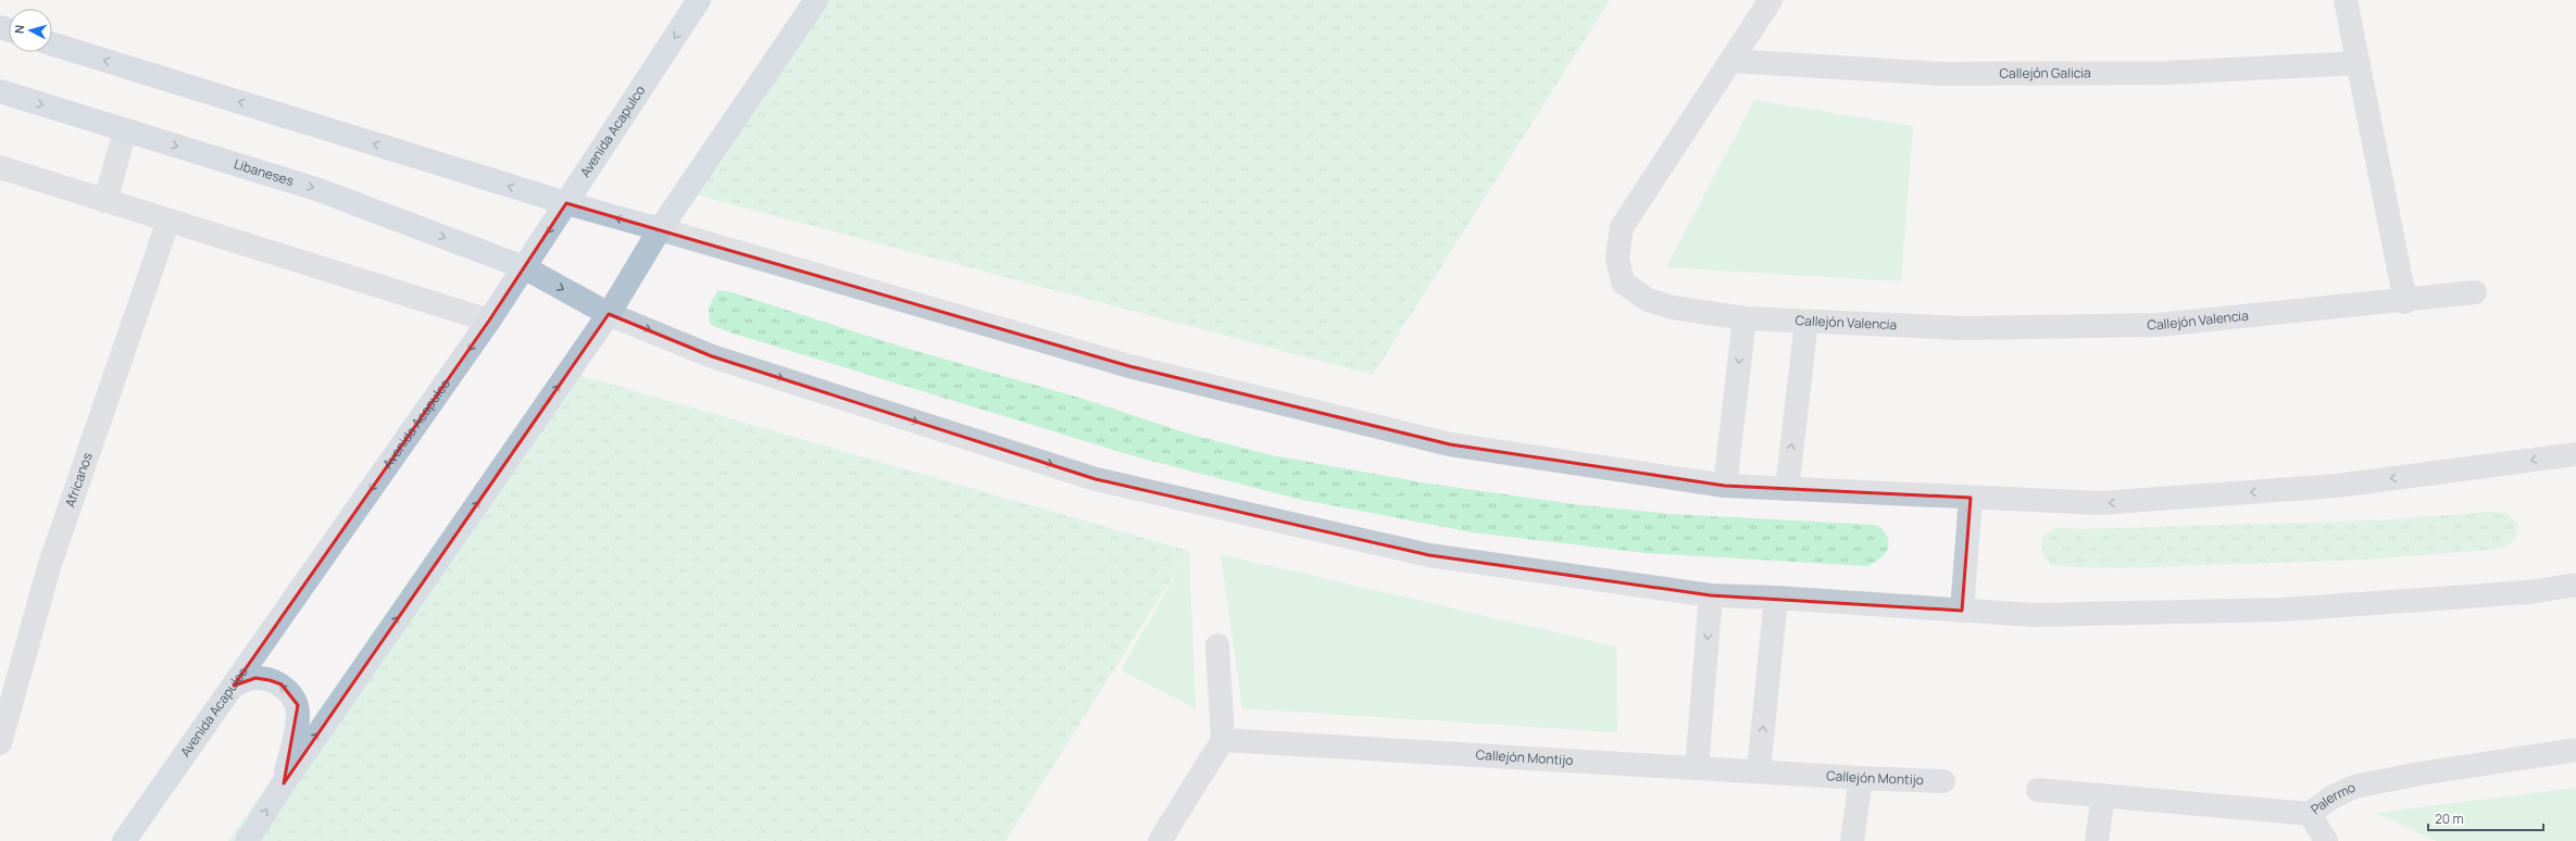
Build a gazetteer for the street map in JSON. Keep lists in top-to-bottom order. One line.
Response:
{"streets":{"main road":["Avenida Acapulco","Libaneses"],"street":["Callejón Galicia","Callejón Valencia","Africanos","Callejón Montijo","Palermo"]},"crossings":[["Callejón Galicia","Callejón Valencia"],["Avenida Acapulco","Libaneses"]],"scale_bar":"20 m","north":"left"}
